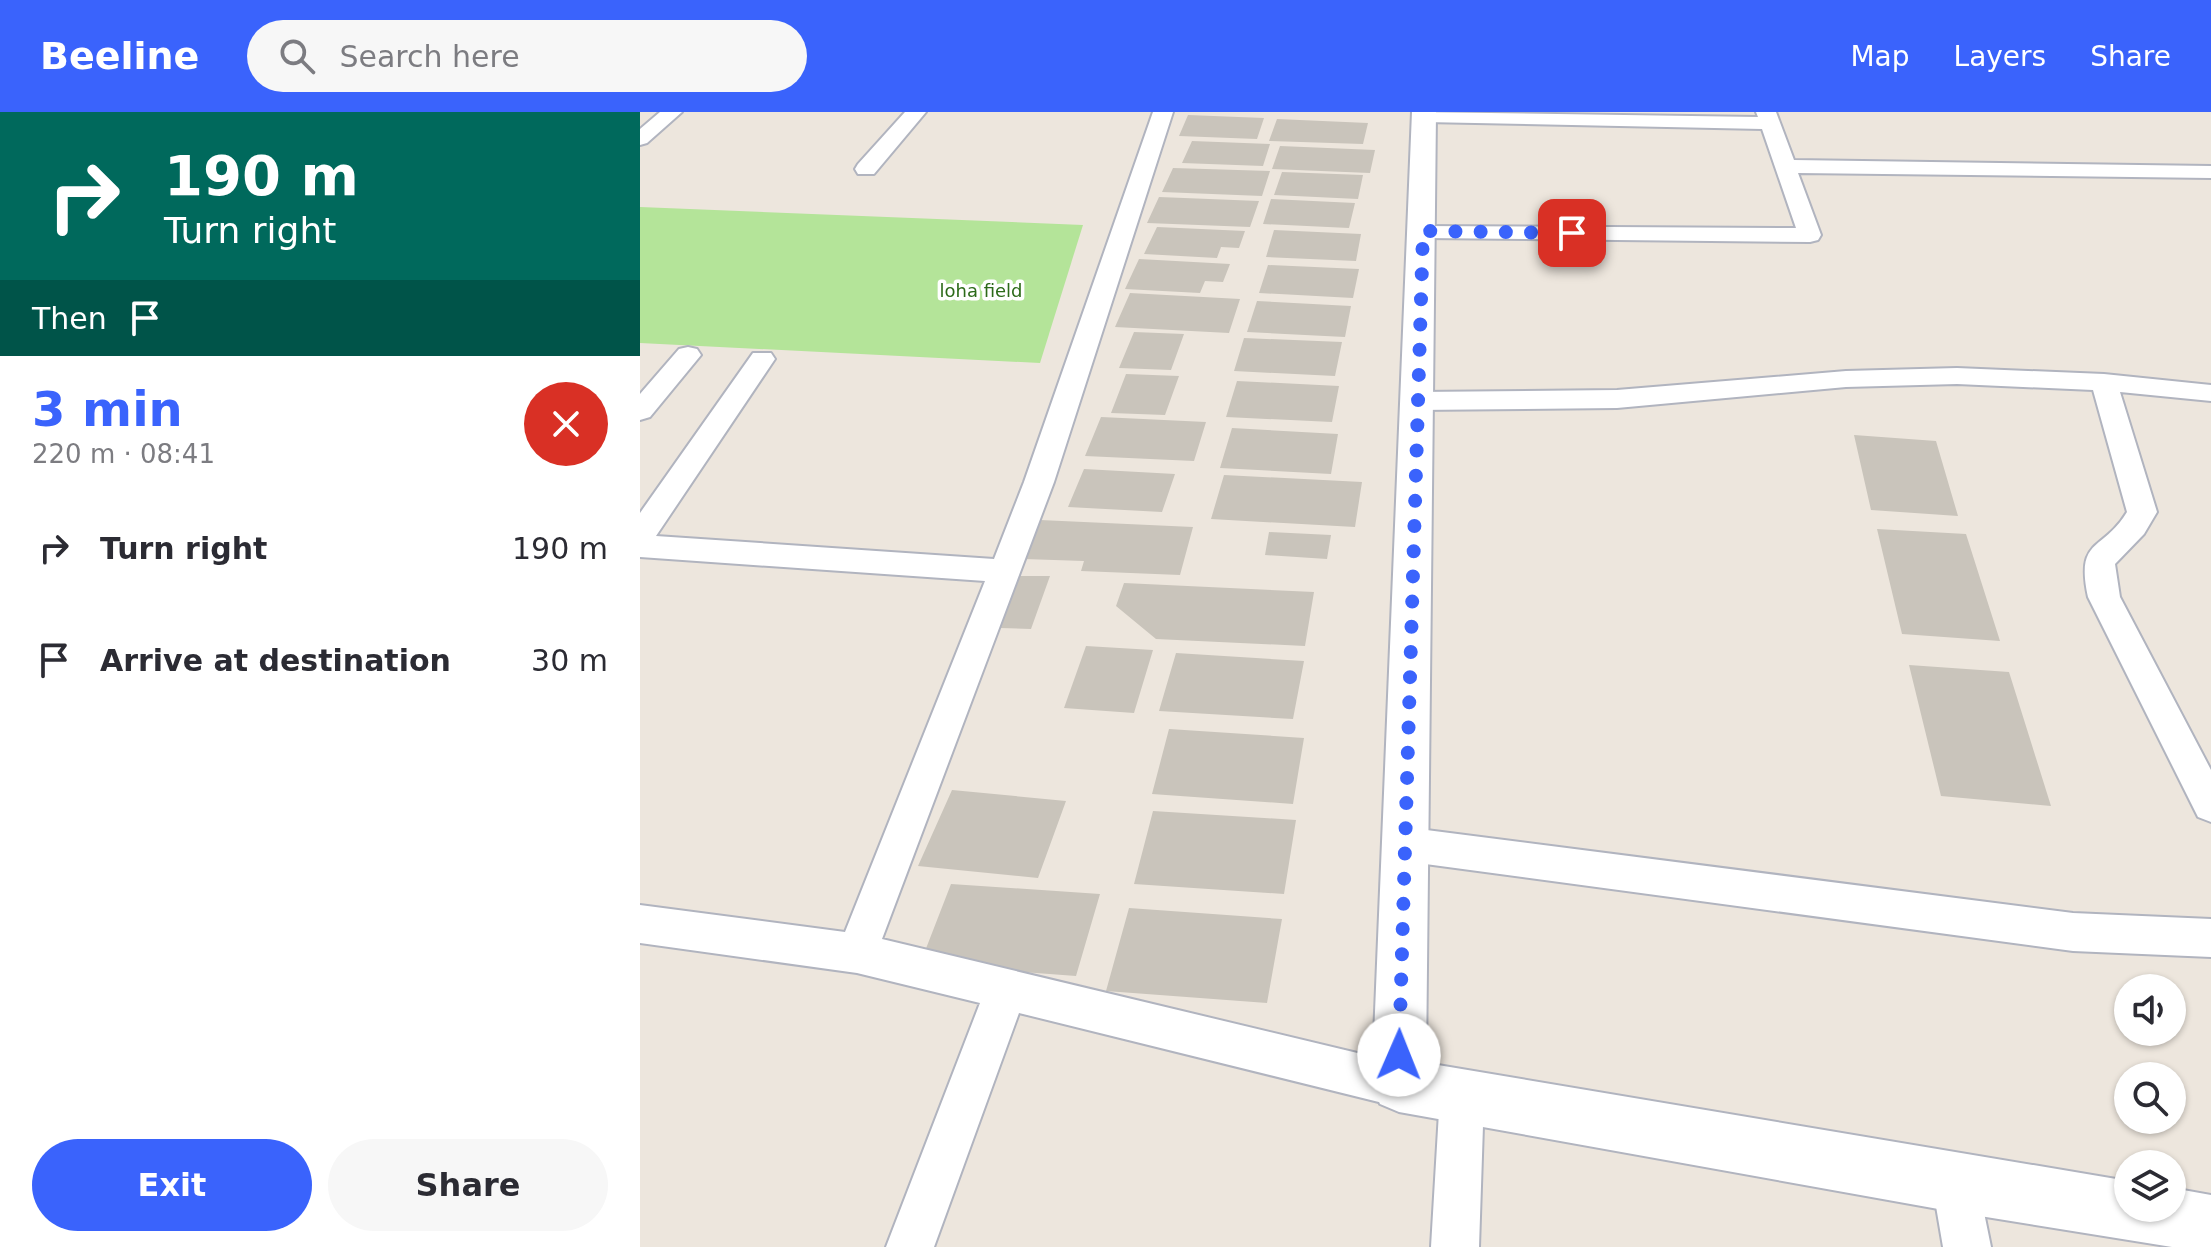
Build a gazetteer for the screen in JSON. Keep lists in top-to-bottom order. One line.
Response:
{"parks":["loha field"],"page":{"header":"Beeline","search":"Search here","nav":["Map","Layers","Share"],"turn":["190 m","Turn right"],"then":"Then","heading":["3 min","220 m · 08:41"],"list":[{"name":"Turn right","value":"190 m"},{"name":"Arrive at destination","value":"30 m"}],"buttons":["Exit","Share"]}}
